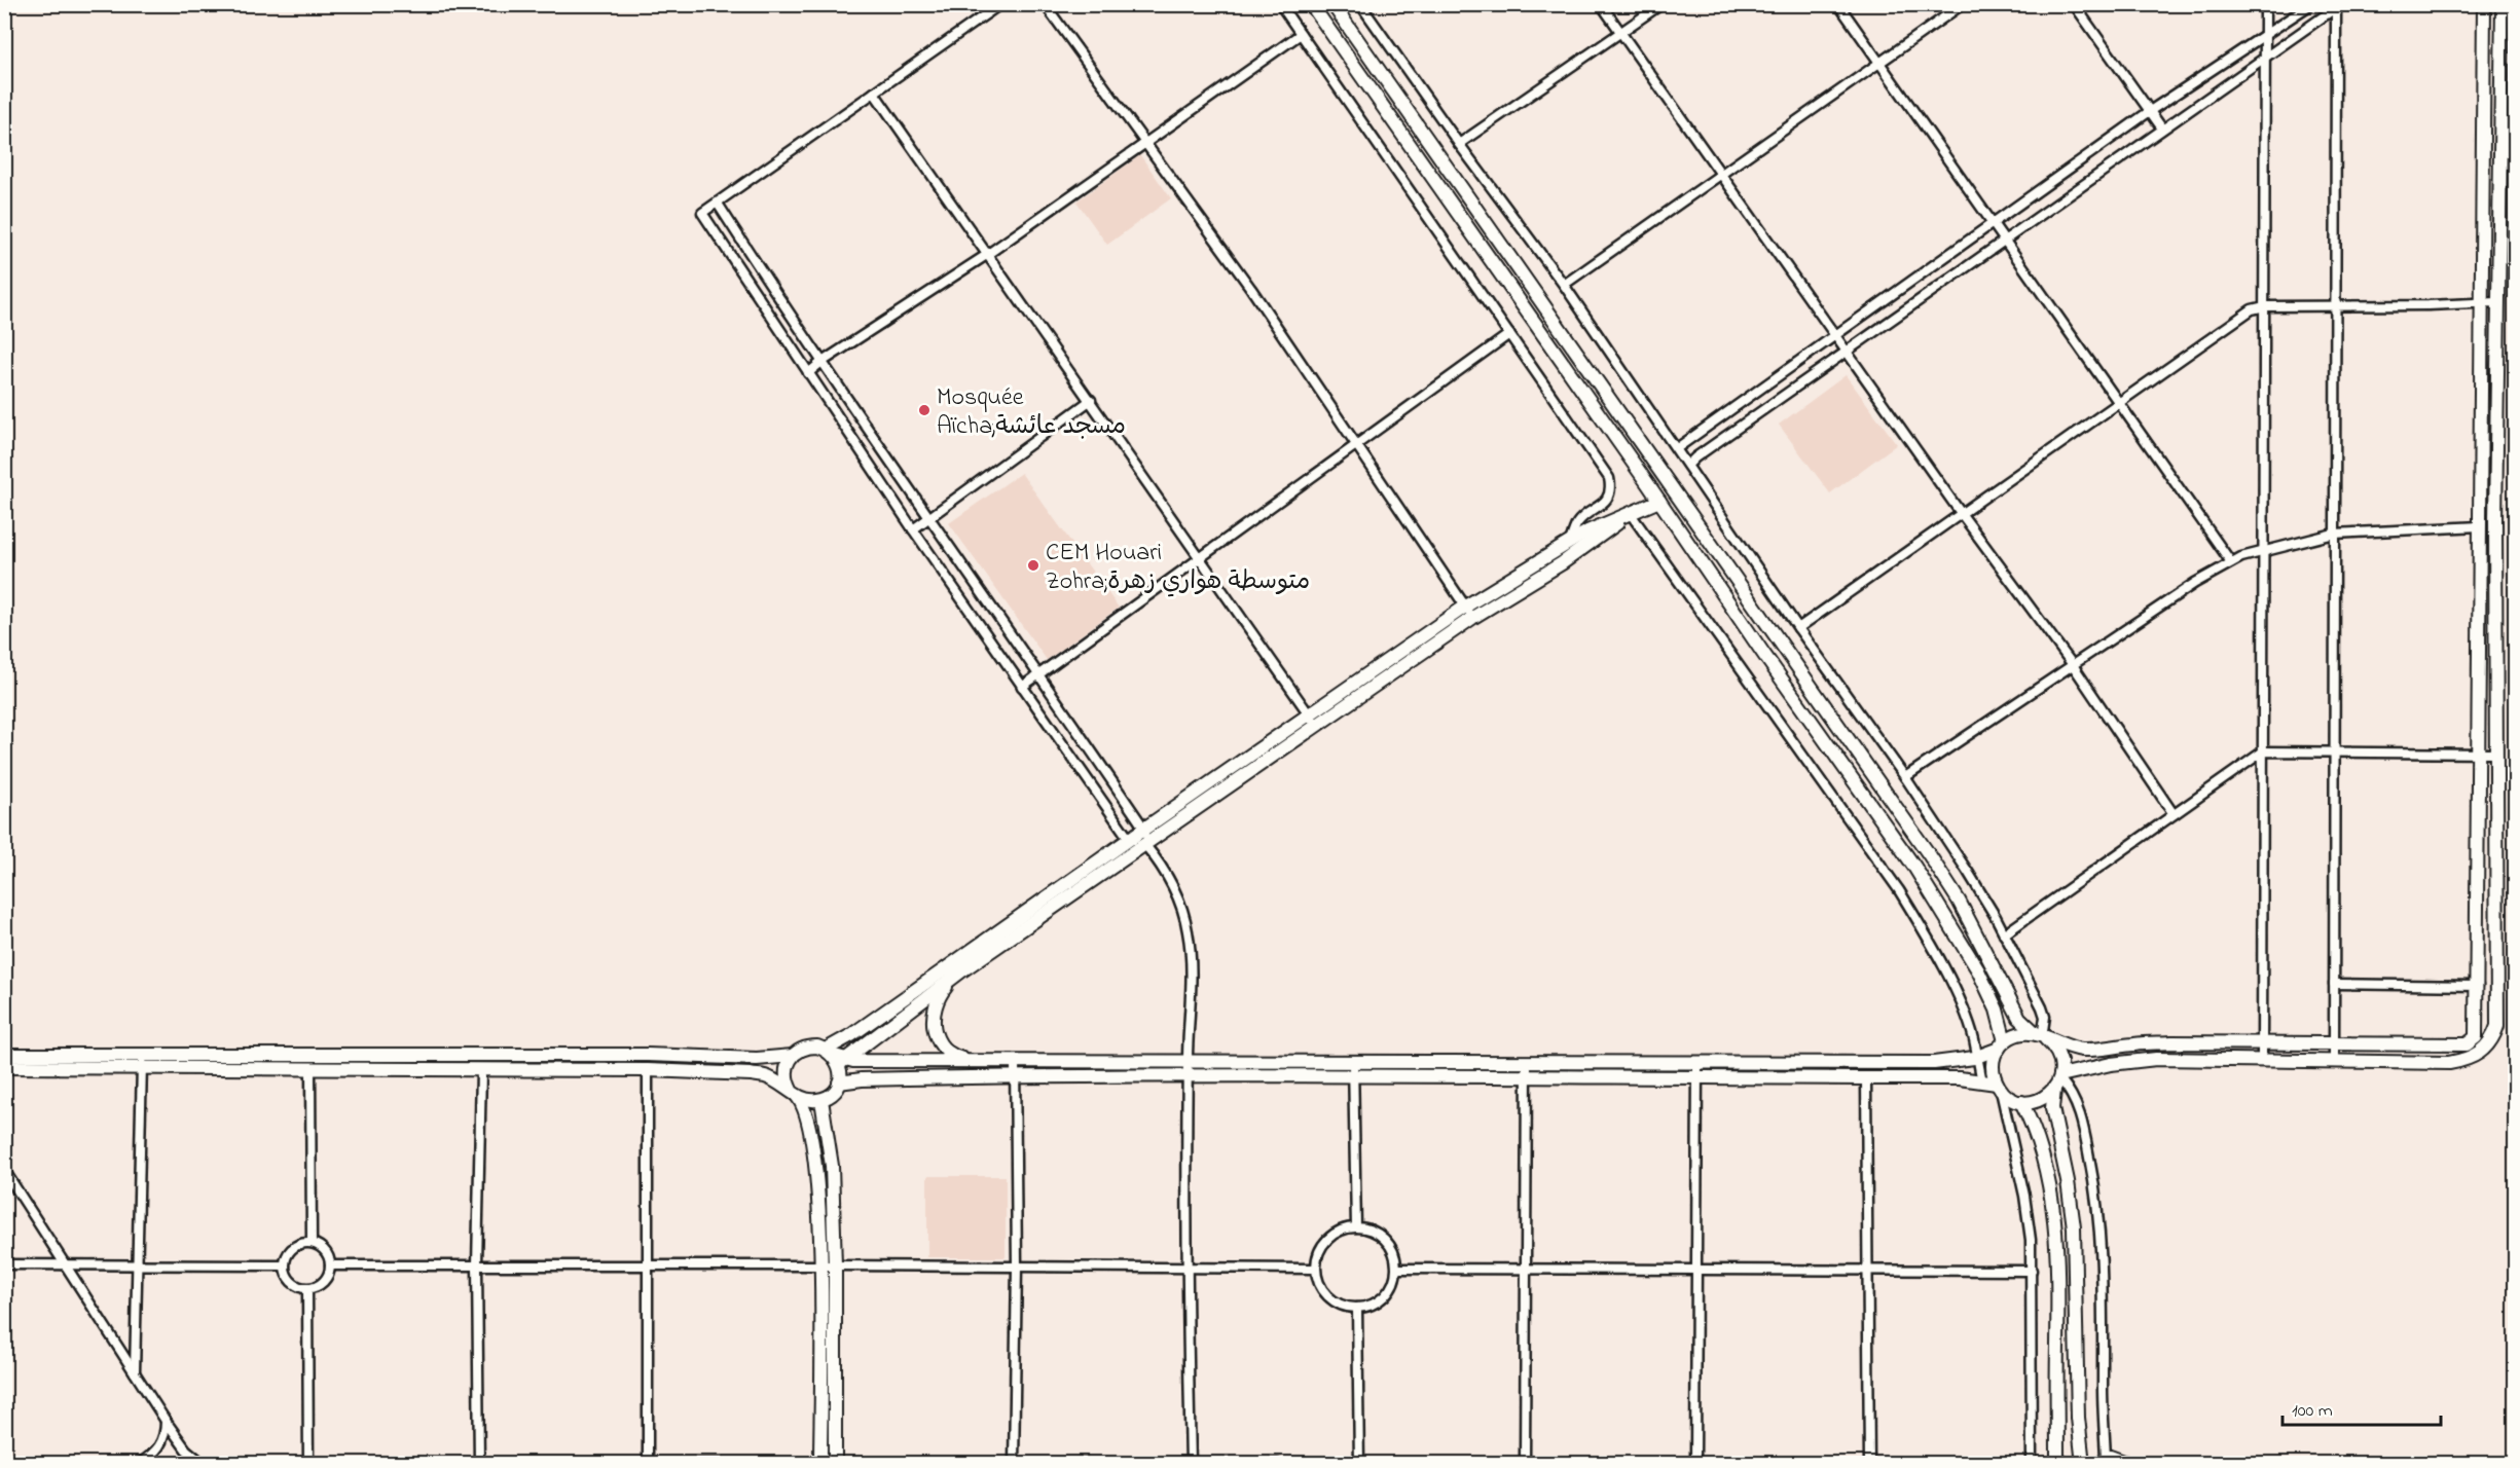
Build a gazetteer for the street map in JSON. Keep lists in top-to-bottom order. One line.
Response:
{"places":["Mosquée Aïcha;مسجد عائشة","CEM Houari Zohra;متوسطة هواري زهرة"],"scale_bar":"100 m"}
